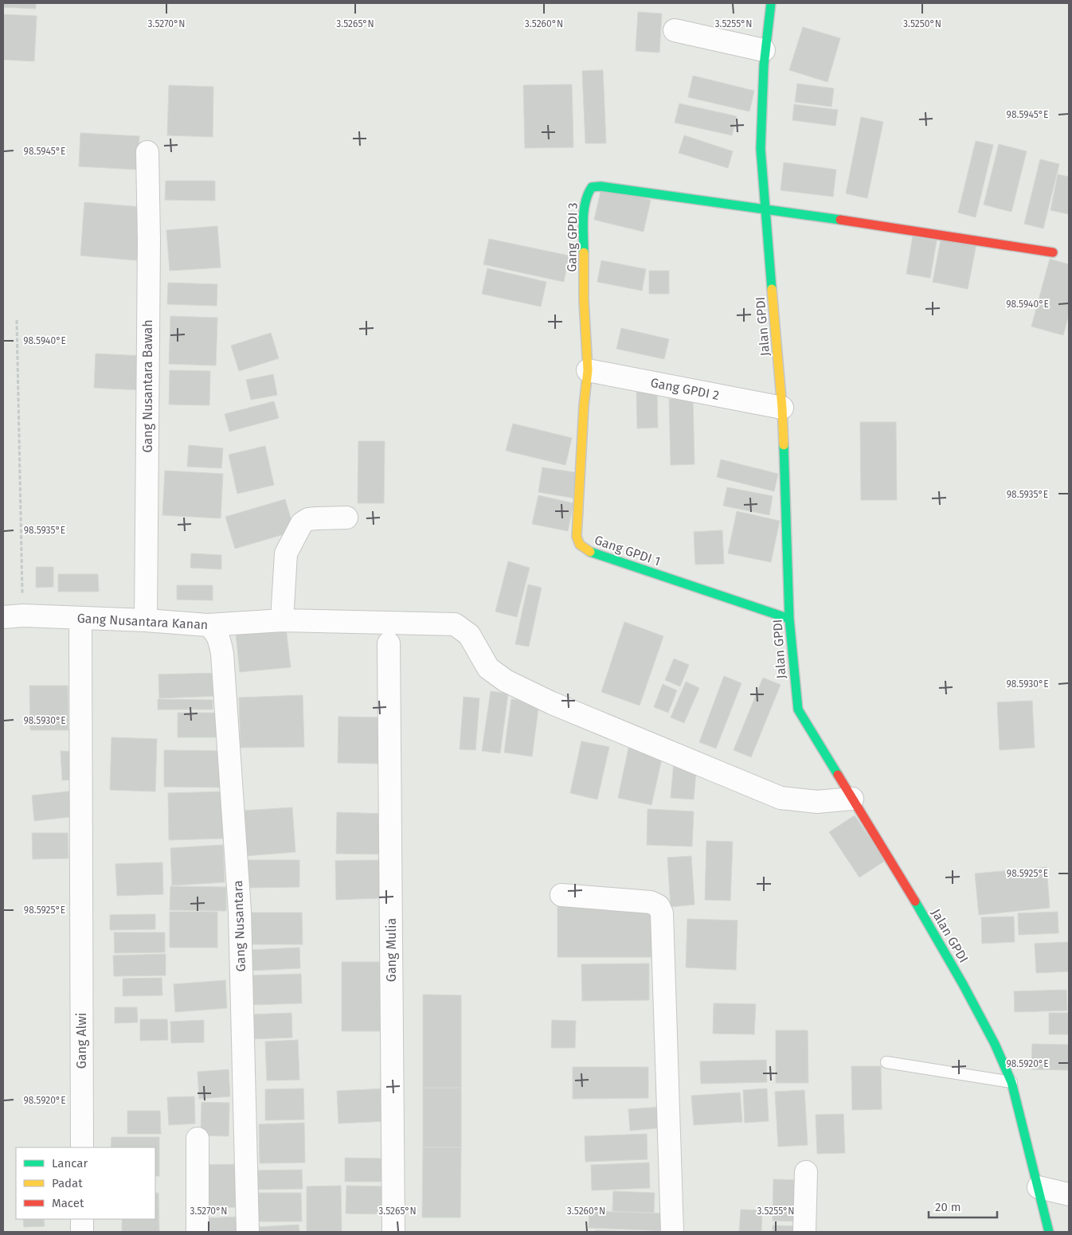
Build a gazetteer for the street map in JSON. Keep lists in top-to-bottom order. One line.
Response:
{"streets":{"street":["Gang GPDI 3","Jalan GPDI","Gang Nusantara Bawah","Gang GPDI 2","Gang GPDI 1","Gang Nusantara Kanan","Gang Nusantara","Gang Mulia","Gang Alwi"]},"crossings":[["Gang GPDI 3","Jalan GPDI"],["Gang GPDI 3","Gang GPDI 2"],["Gang GPDI 3","Gang GPDI 1"],["Jalan GPDI","Gang GPDI 2"],["Jalan GPDI","Gang GPDI 1"],["Jalan GPDI","Gang Nusantara Kanan"],["Gang Nusantara Bawah","Gang Nusantara Kanan"],["Gang GPDI 2","Gang GPDI 1"],["Gang Nusantara Kanan","Gang Nusantara"],["Gang Nusantara Kanan","Gang Alwi"]],"legend":["Lancar","Padat","Macet"],"scale_bar":"20 m","coordinates":["3.5270°N","3.5265°N","3.5260°N","3.5255°N","3.5250°N","98.5945°E","98.5940°E","98.5935°E","98.5930°E","98.5925°E","98.5920°E"]}
